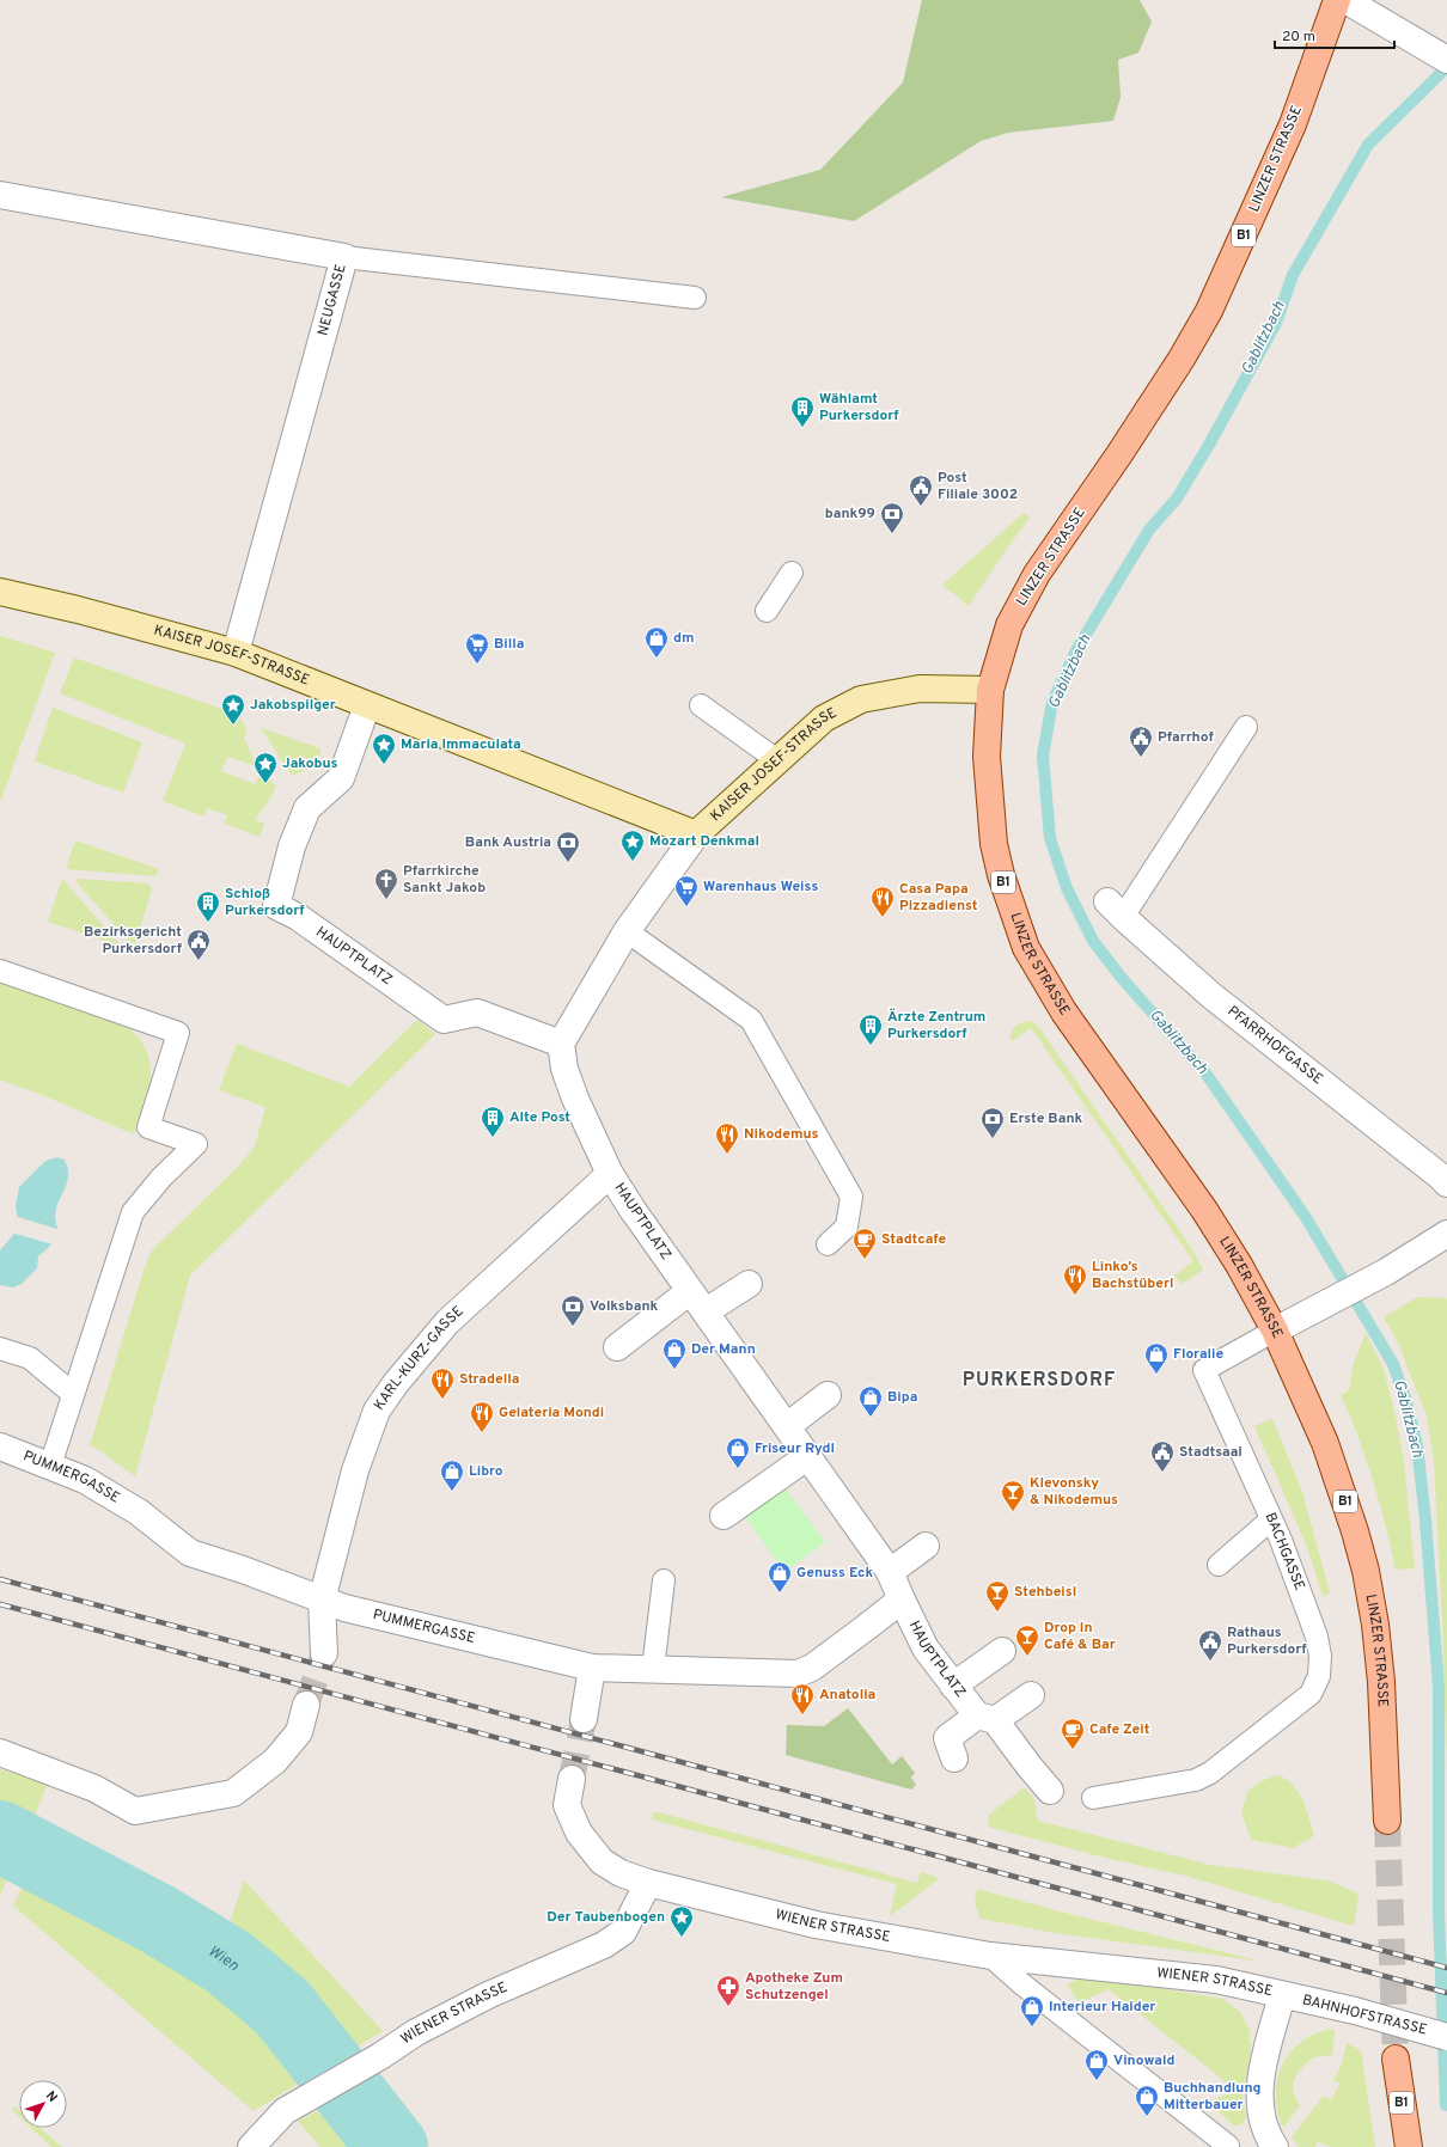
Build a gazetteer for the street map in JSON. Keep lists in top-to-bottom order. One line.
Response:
{"streets":{"main road":["LINZER STRASSE","B1","KAISER JOSEF-STRASSE"],"street":["NEUGASSE","HAUPTPLATZ","PFARRHOFGASSE","KARL-KURZ-GASSE","PUMMERGASSE","WIENER STRASSE","BAHNHOFSTRASSE"],"lane":["BACHGASSE"]},"crossings":[["LINZER STRASSE","KAISER JOSEF-STRASSE"],["LINZER STRASSE","BACHGASSE"],["NEUGASSE","KAISER JOSEF-STRASSE"],["KAISER JOSEF-STRASSE","HAUPTPLATZ"],["HAUPTPLATZ","KARL-KURZ-GASSE"],["HAUPTPLATZ","PUMMERGASSE"],["KARL-KURZ-GASSE","PUMMERGASSE"],["WIENER STRASSE","BAHNHOFSTRASSE"]],"districts":["PURKERSDORF"],"water":["Gablitzbach","Wien"],"places":{"building":["Wählamt Purkersdorf","Schloß Purkersdorf","Ärzte Zentrum Purkersdorf","Alte Post"],"public building":["Post Filiale 3002","Pfarrhof","Bezirksgericht Purkersdorf","Stadtsaal","Rathaus Purkersdorf"],"bank":["bank99","Bank Austria","Erste Bank","Volksbank"],"shop":["dm","Der Mann","Floralie","Bipa","Friseur Rydl","Libro","Genuss Eck","Interieur Haider","Vinowald","Buchhandlung Mitterbauer"],"supermarket":["Billa","Warenhaus Weiss"],"place":["Jakobspilger","Maria Immaculata","Jakobus","Mozart Denkmal","Der Taubenbogen"],"church":["Pfarrkirche Sankt Jakob"],"restaurant":["Casa Papa Pizzadienst","Nikodemus","Linko’s Bachstüberl","Stradella","Gelateria Mondi","Anatolia"],"cafe":["Stadtcafe","Cafe Zeit"],"bar":["Klevonsky & Nikodemus","Stehbeisl","Drop In Café & Bar"],"pharmacy":["Apotheke Zum Schutzengel"]},"scale_bar":"20 m","north":"top right"}
